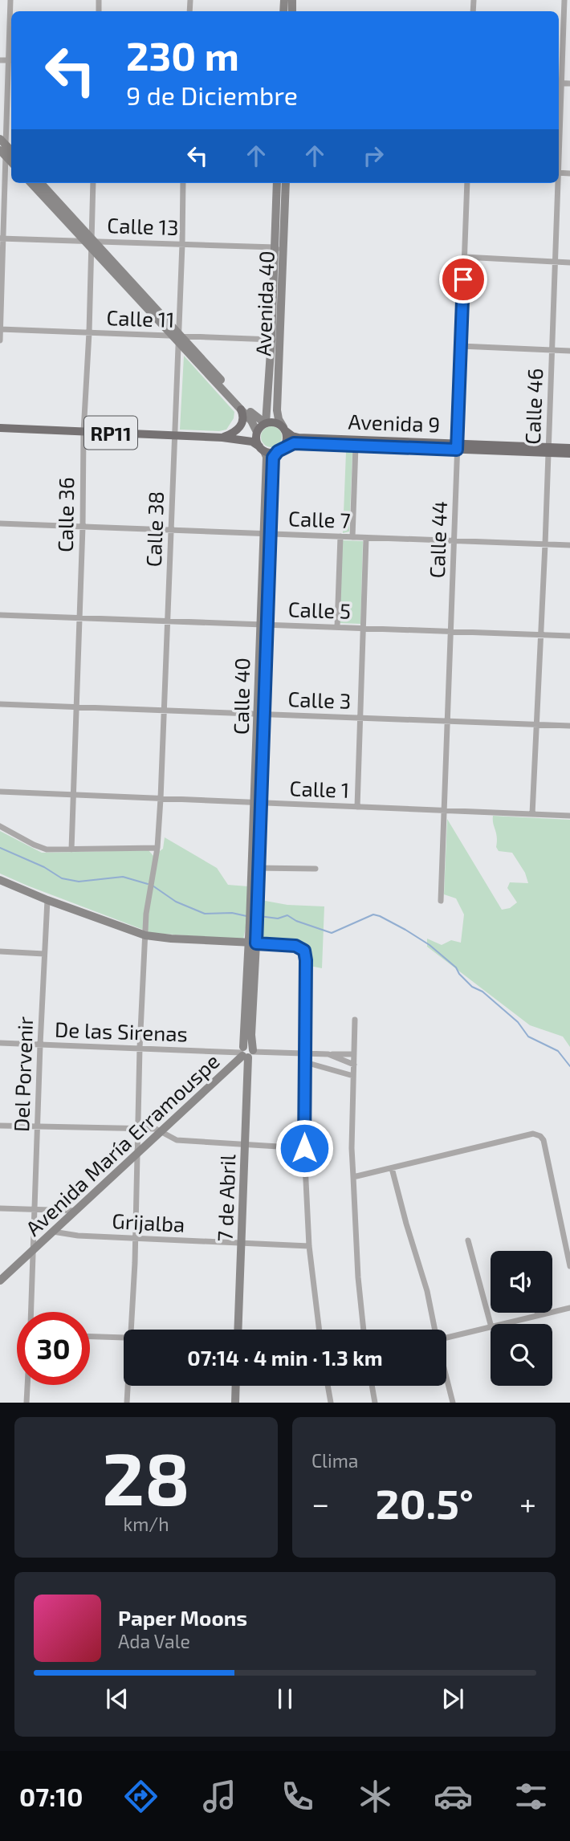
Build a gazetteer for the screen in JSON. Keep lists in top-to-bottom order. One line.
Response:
{"streets":{"main road":["Avenida 40","Avenida 9","RP11","Calle 40","Avenida María Erramouspe","7 de Abril"],"street":["Calle 13","Calle 11","Calle 46","Calle 36","Calle 7","Calle 38","Calle 44","Calle 5","Calle 3","Calle 1","De las Sirenas","Del Porvenir","Grijalba"]},"crossings":[["Calle 13","Avenida 40"],["Calle 13","Calle 36"],["Calle 13","Calle 38"],["Avenida 40","Calle 11"],["Avenida 40","Avenida 9"],["Avenida 40","RP11"],["Avenida 40","Calle 40"],["Calle 11","Calle 36"],["Calle 11","Calle 38"],["Calle 46","Avenida 9"],["Calle 46","Calle 7"],["Calle 46","Calle 5"],["Calle 46","Calle 3"],["Calle 46","Calle 1"],["Avenida 9","RP11"],["Avenida 9","Calle 44"],["Avenida 9","Calle 40"],["RP11","Calle 36"],["RP11","Calle 38"],["RP11","Calle 40"],["Calle 36","Calle 7"],["Calle 36","Calle 5"],["Calle 36","Calle 3"],["Calle 36","Calle 1"],["Calle 7","Calle 38"],["Calle 7","Calle 44"],["Calle 7","Calle 40"],["Calle 38","Calle 5"],["Calle 38","Calle 3"],["Calle 38","Calle 1"],["Calle 38","De las Sirenas"],["Calle 38","Avenida María Erramouspe"],["Calle 38","Grijalba"],["Calle 44","Calle 5"],["Calle 44","Calle 3"],["Calle 44","Calle 1"],["Calle 5","Calle 40"],["Calle 40","Calle 3"],["Calle 40","Calle 1"],["Calle 40","7 de Abril"],["De las Sirenas","Del Porvenir"],["De las Sirenas","Avenida María Erramouspe"],["De las Sirenas","7 de Abril"],["Del Porvenir","Avenida María Erramouspe"],["Avenida María Erramouspe","7 de Abril"],["Avenida María Erramouspe","Grijalba"],["7 de Abril","Grijalba"]],"page":{"turn":["230 m","9 de Diciembre"],"limit":"30","trip":"07:14 · 4 min · 1.3 km","tile":[["28","km/h"],"Clima"],"heat":["−","20.5°","+"],"song":["Paper Moons","Ada Vale"],"tabs":"07:10"}}
